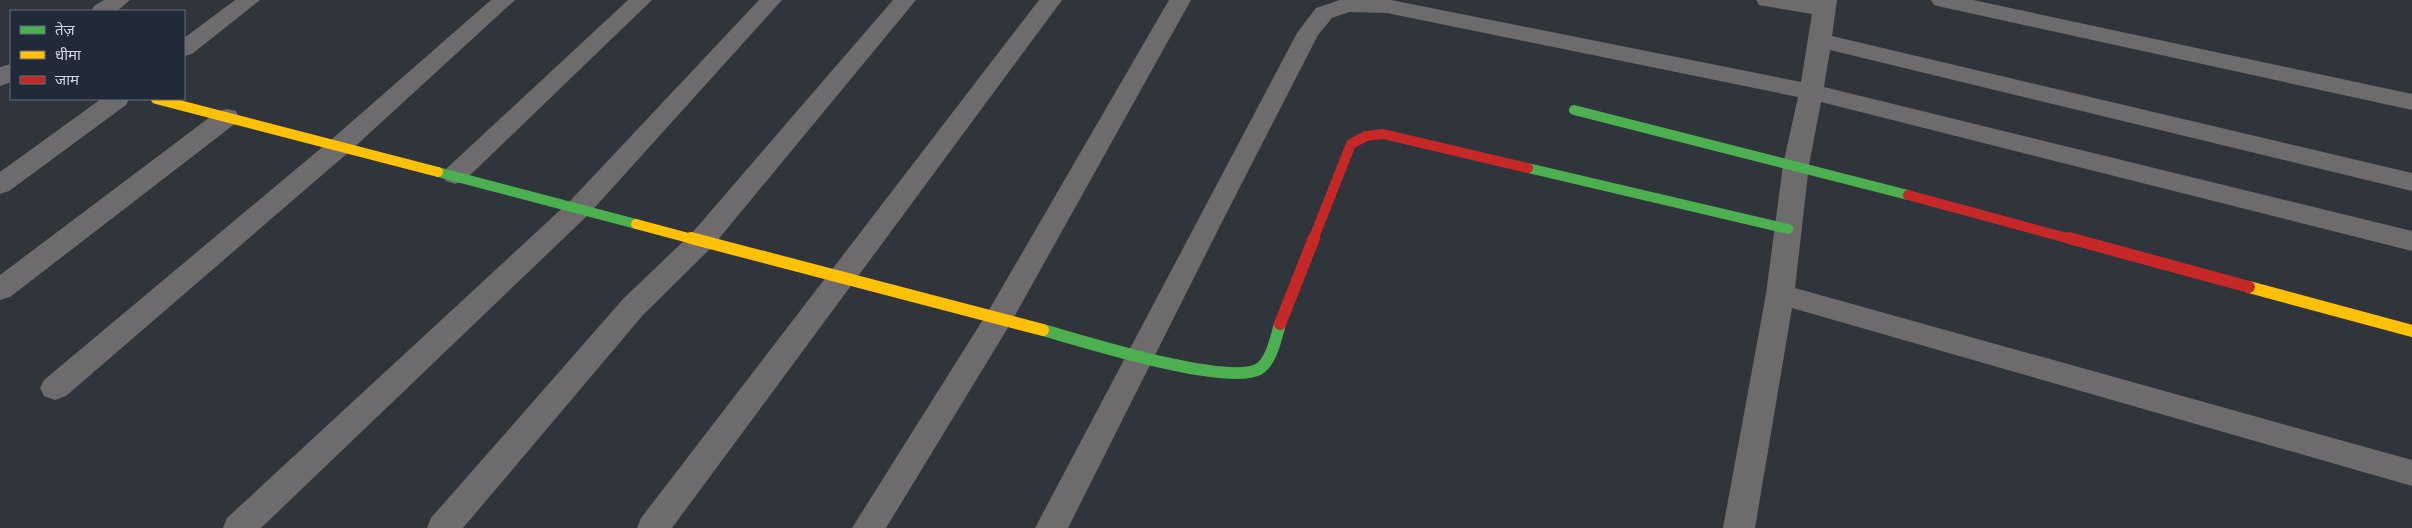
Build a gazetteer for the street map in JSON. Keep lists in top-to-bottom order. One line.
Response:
{"legend":["तेज़","धीमा","जाम"]}
